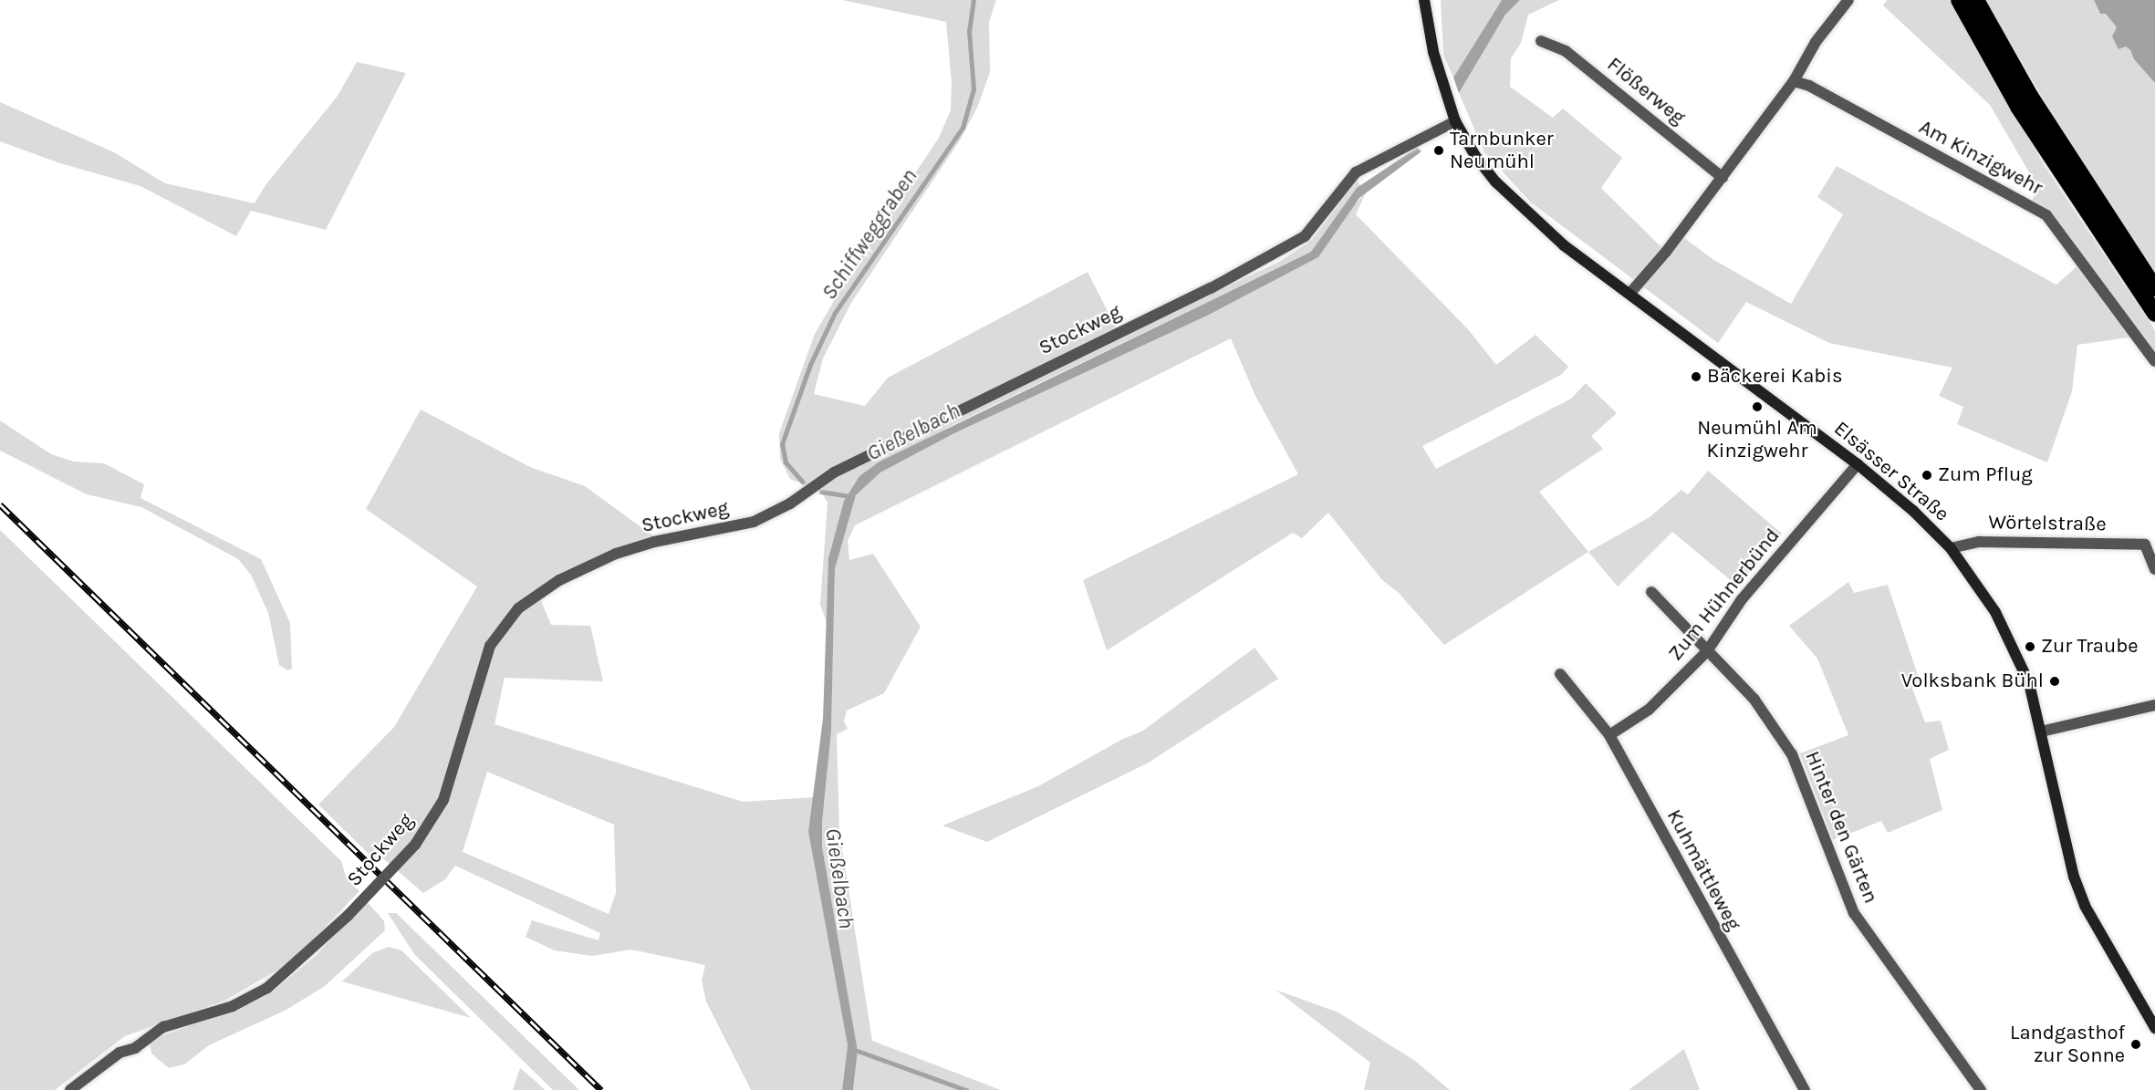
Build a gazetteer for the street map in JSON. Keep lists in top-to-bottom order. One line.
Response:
{"streets":{"street":["Flößerweg","Am Kinzigwehr","Stockweg","Elsässer Straße","Wörtelstraße","Zum Hühnerbünd","Hinter den Gärten","Kuhmättleweg"]},"crossings":[["Stockweg","Elsässer Straße"],["Elsässer Straße","Wörtelstraße"],["Elsässer Straße","Zum Hühnerbünd"],["Zum Hühnerbünd","Hinter den Gärten"],["Zum Hühnerbünd","Kuhmättleweg"]],"water":["Schiffweggraben","Gießelbach"],"places":["Tarnbunker Neumühl","Bäckerei Kabis","Neumühl Am Kinzigwehr","Zum Pflug","Zur Traube","Volksbank Bühl","Landgasthof zur Sonne"]}
